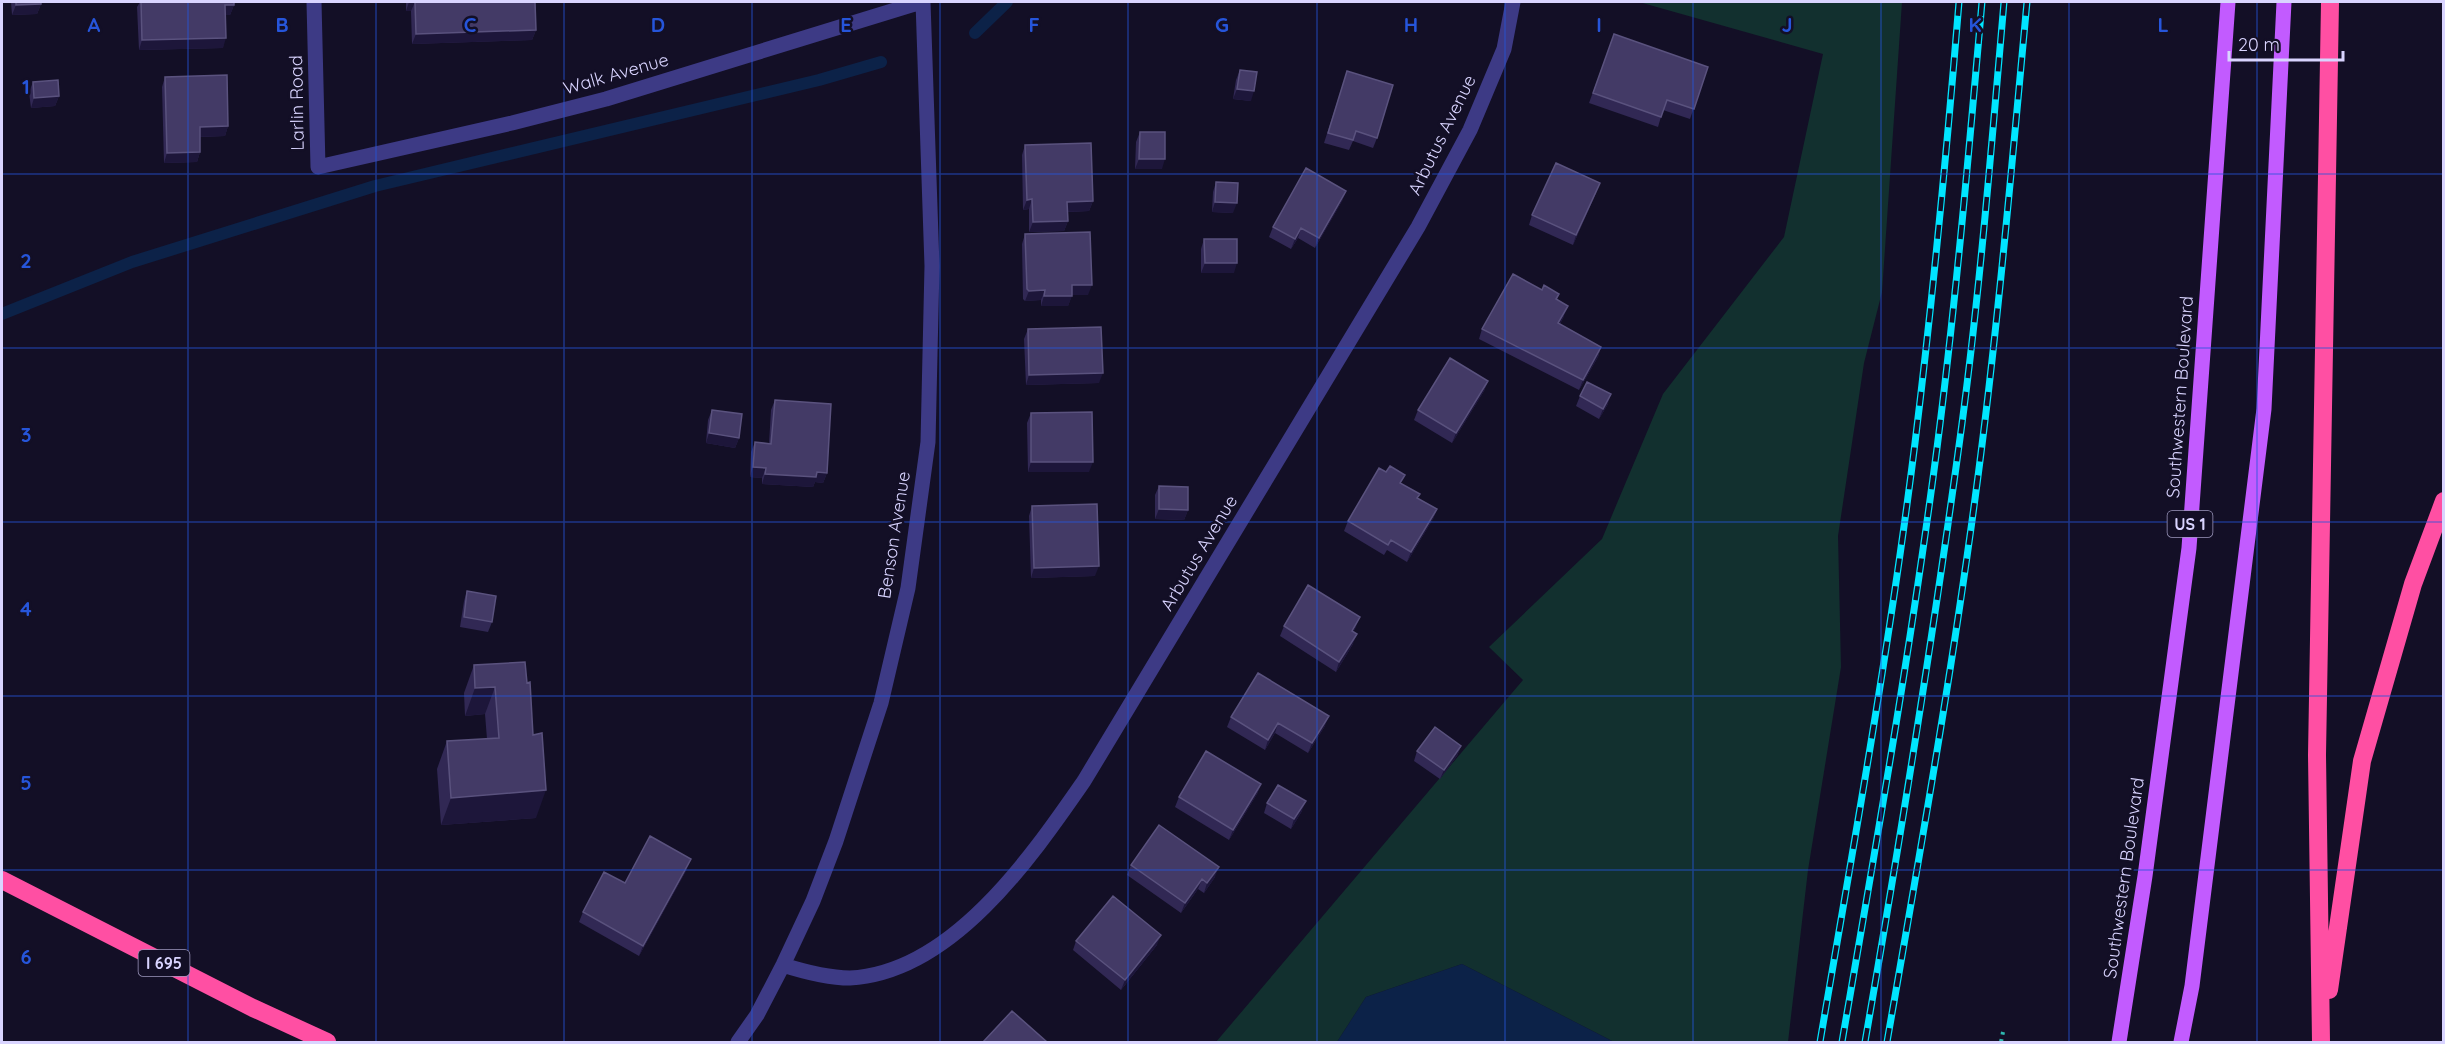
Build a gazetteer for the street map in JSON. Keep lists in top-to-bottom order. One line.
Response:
{"streets":{"highway":["I 695"],"main road":["Southwestern Boulevard","US 1"],"street":["Walk Avenue","Larlin Road","Arbutus Avenue","Benson Avenue"]},"crossings":[["Walk Avenue","Larlin Road"],["Walk Avenue","Benson Avenue"],["Arbutus Avenue","Benson Avenue"]],"scale_bar":"20 m","grid":{"columns":["A","B","C","D","E","F","G","H","I","J","K","L"],"rows":["1","2","3","4","5","6"]}}
